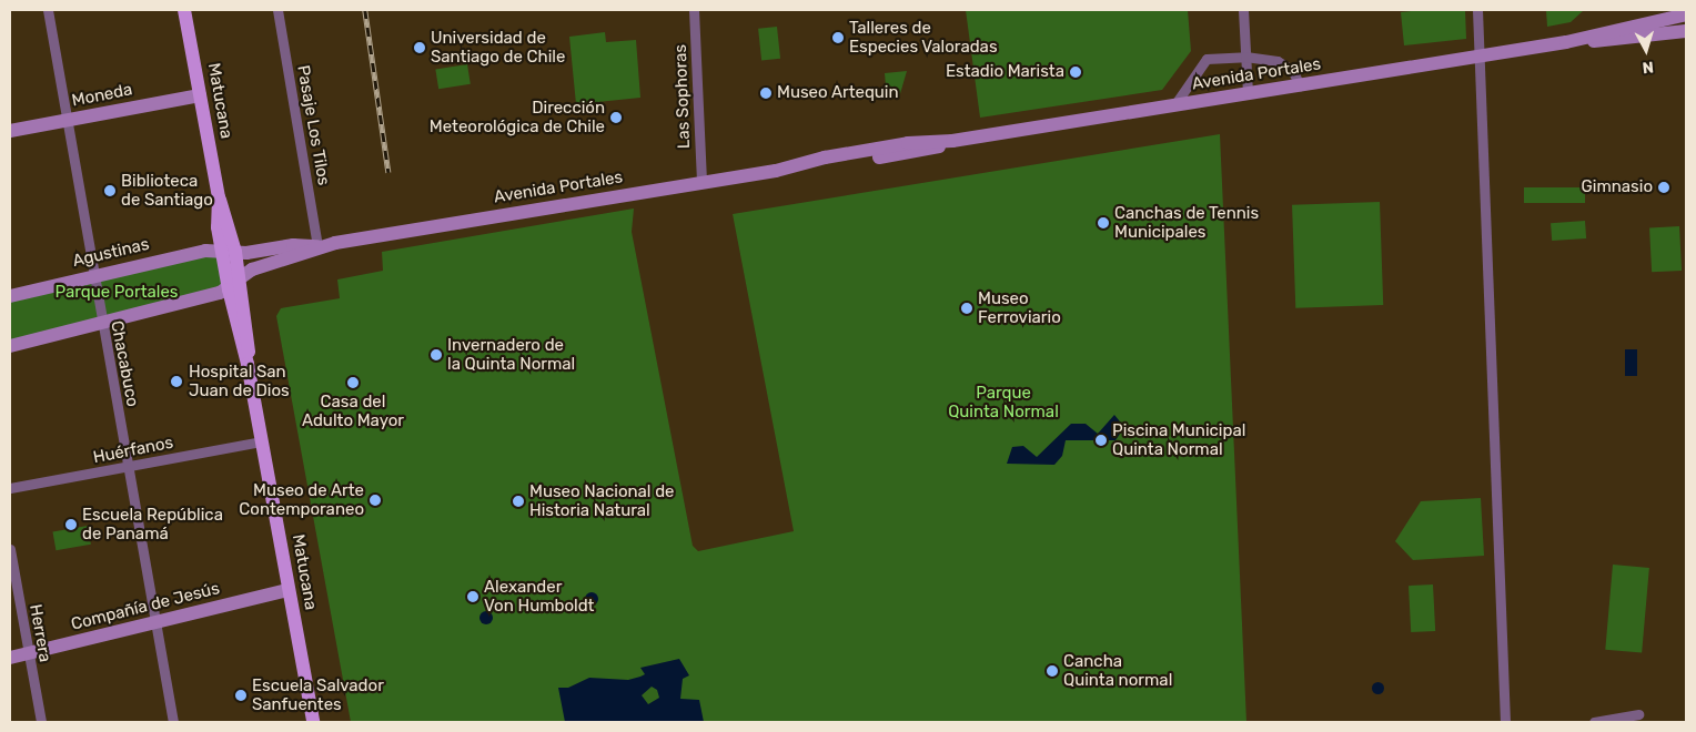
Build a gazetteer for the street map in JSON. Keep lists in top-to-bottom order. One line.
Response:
{"streets":{"main road":["Avenida Portales","Moneda","Matucana","Agustinas","Compañía de Jesús"],"street":["Las Sophoras","Pasaje Los Tilos","Chacabuco","Huérfanos","Herrera"]},"crossings":[["Avenida Portales","Las Sophoras"],["Avenida Portales","Matucana"],["Avenida Portales","Pasaje Los Tilos"],["Avenida Portales","Agustinas"],["Moneda","Matucana"],["Moneda","Chacabuco"],["Matucana","Agustinas"],["Matucana","Huérfanos"],["Matucana","Compañía de Jesús"],["Agustinas","Chacabuco"],["Chacabuco","Huérfanos"],["Chacabuco","Compañía de Jesús"],["Compañía de Jesús","Herrera"]],"parks":["Parque Portales","Parque Quinta Normal"],"places":["Talleres de Especies Valoradas","Universidad de Santiago de Chile","Estadio Marista","Museo Artequin","Dirección Meteorológica de Chile","Gimnasio","Biblioteca de Santiago","Canchas de Tennis Municipales","Museo Ferroviario","Invernadero de la Quinta Normal","Hospital San Juan de Dios","Casa del Adulto Mayor","Piscina Municipal Quinta Normal","Museo de Arte Contemporaneo","Museo Nacional de Historia Natural","Escuela República de Panamá","Alexander Von Humboldt","Cancha Quinta normal","Escuela Salvador Sanfuentes"],"north":"bottom"}
